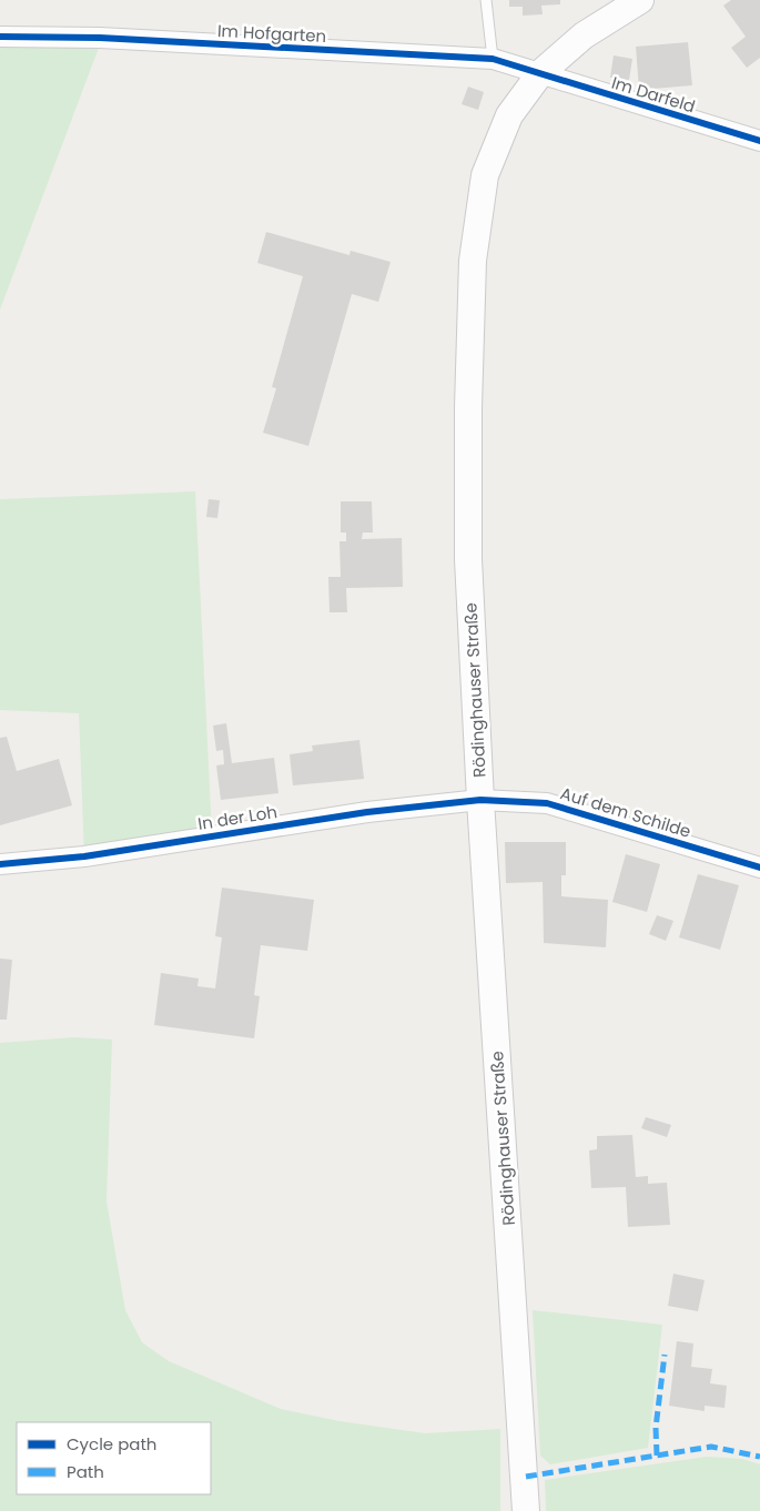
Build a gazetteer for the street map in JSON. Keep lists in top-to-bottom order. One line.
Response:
{"streets":{"main road":["Rödinghauser Straße"],"street":["Im Hofgarten","Im Darfeld","Auf dem Schilde","In der Loh"]},"crossings":[["Im Hofgarten","Im Darfeld"],["Im Hofgarten","Rödinghauser Straße"],["Im Darfeld","Rödinghauser Straße"],["Rödinghauser Straße","Auf dem Schilde"],["Rödinghauser Straße","In der Loh"],["Auf dem Schilde","In der Loh"]],"legend":["Cycle path","Path"]}
